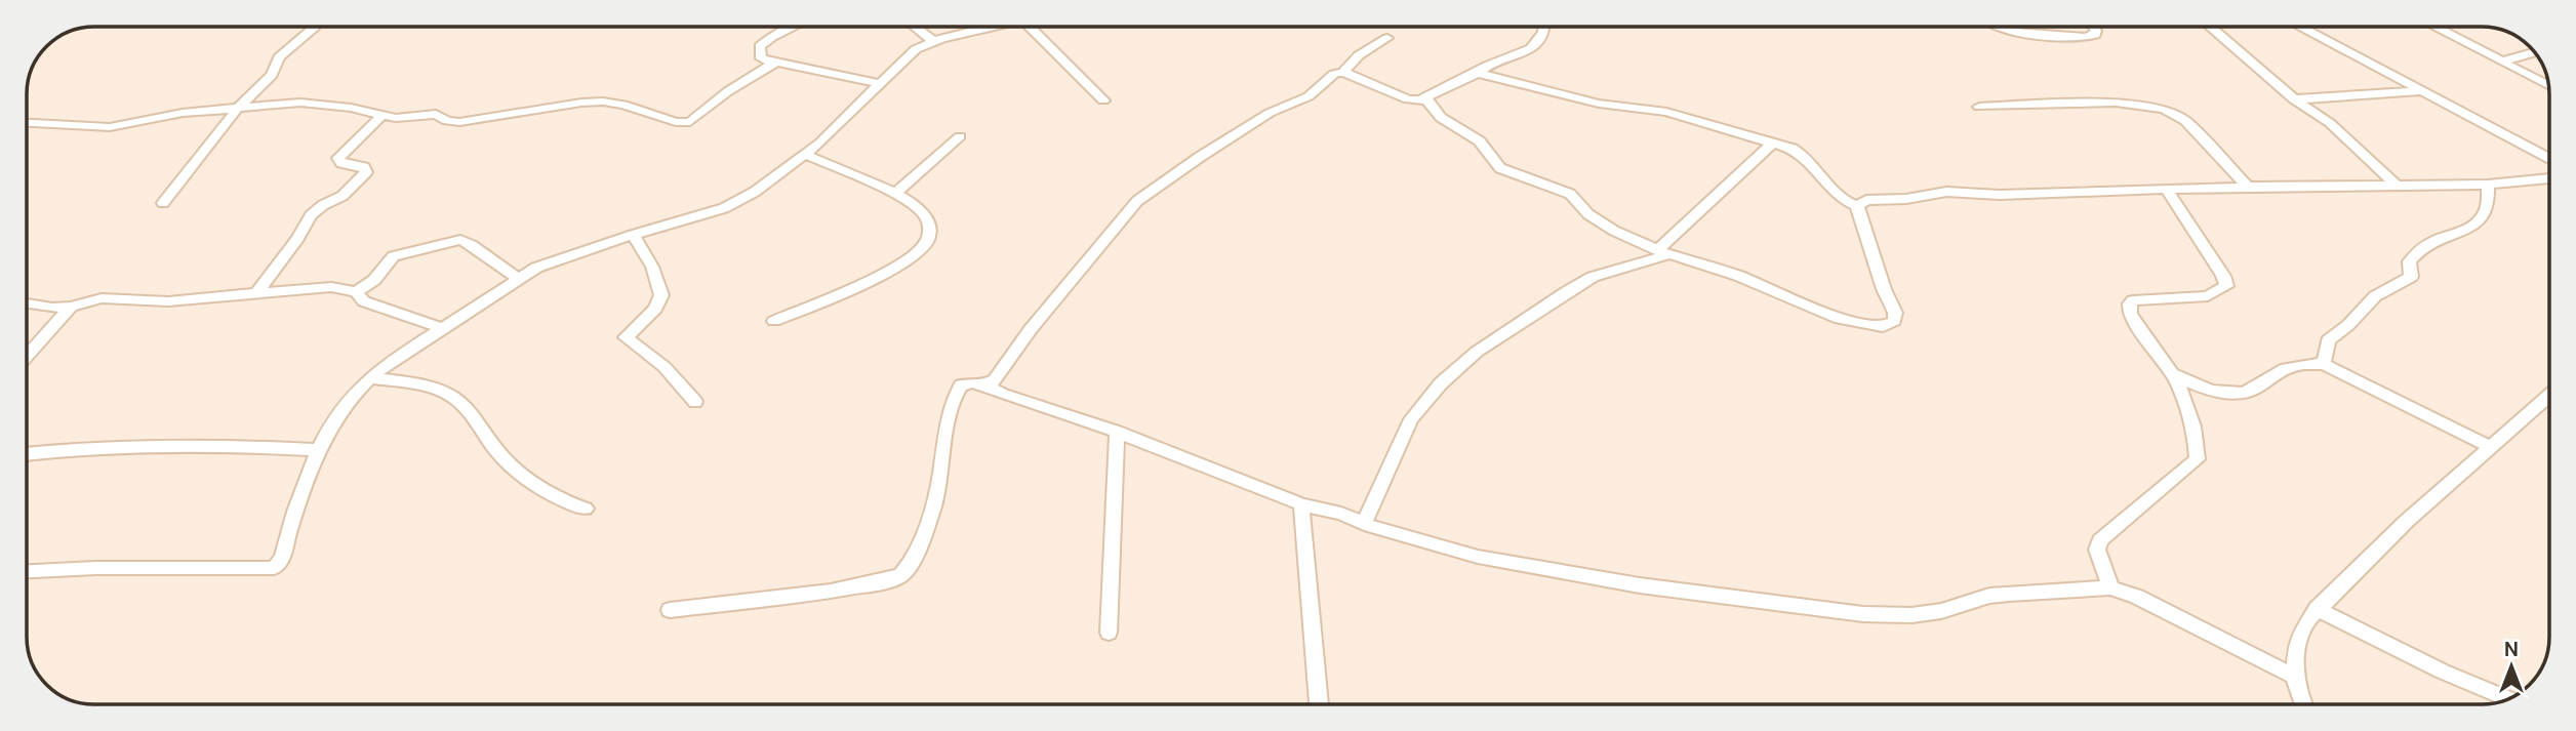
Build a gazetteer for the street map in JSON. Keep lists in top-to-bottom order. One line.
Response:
{"north":"top"}
